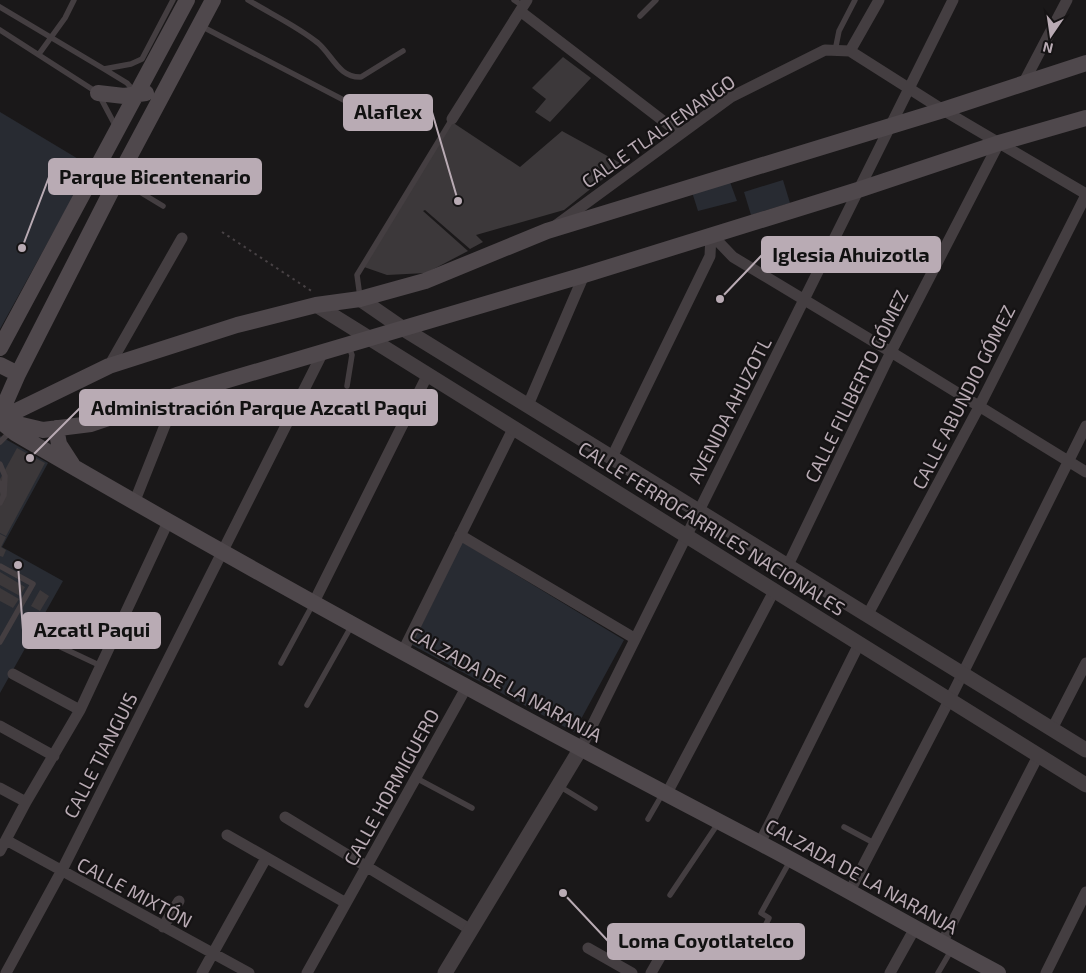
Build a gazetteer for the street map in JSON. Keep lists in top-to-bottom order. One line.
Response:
{"streets":{"main road":["CALZADA DE LA NARANJA"],"street":["CALLE TLALTENANGO","CALLE FILIBERTO GÓMEZ","CALLE ABUNDIO GÓMEZ","AVENIDA AHUZOTL","CALLE FERROCARRILES NACIONALES","CALLE TIANGUIS","CALLE HORMIGUERO","CALLE MIXTÓN"]},"crossings":[["CALLE FILIBERTO GÓMEZ","CALLE FERROCARRILES NACIONALES"],["CALLE ABUNDIO GÓMEZ","CALLE FERROCARRILES NACIONALES"],["AVENIDA AHUZOTL","CALLE FERROCARRILES NACIONALES"],["AVENIDA AHUZOTL","CALZADA DE LA NARANJA"],["CALZADA DE LA NARANJA","CALLE TIANGUIS"],["CALZADA DE LA NARANJA","CALLE HORMIGUERO"],["CALLE TIANGUIS","CALLE MIXTÓN"]],"places":["Alaflex","Parque Bicentenario","Iglesia Ahuizotla","Administración Parque Azcatl Paqui","Azcatl Paqui","Loma Coyotlatelco"],"north":"bottom"}
